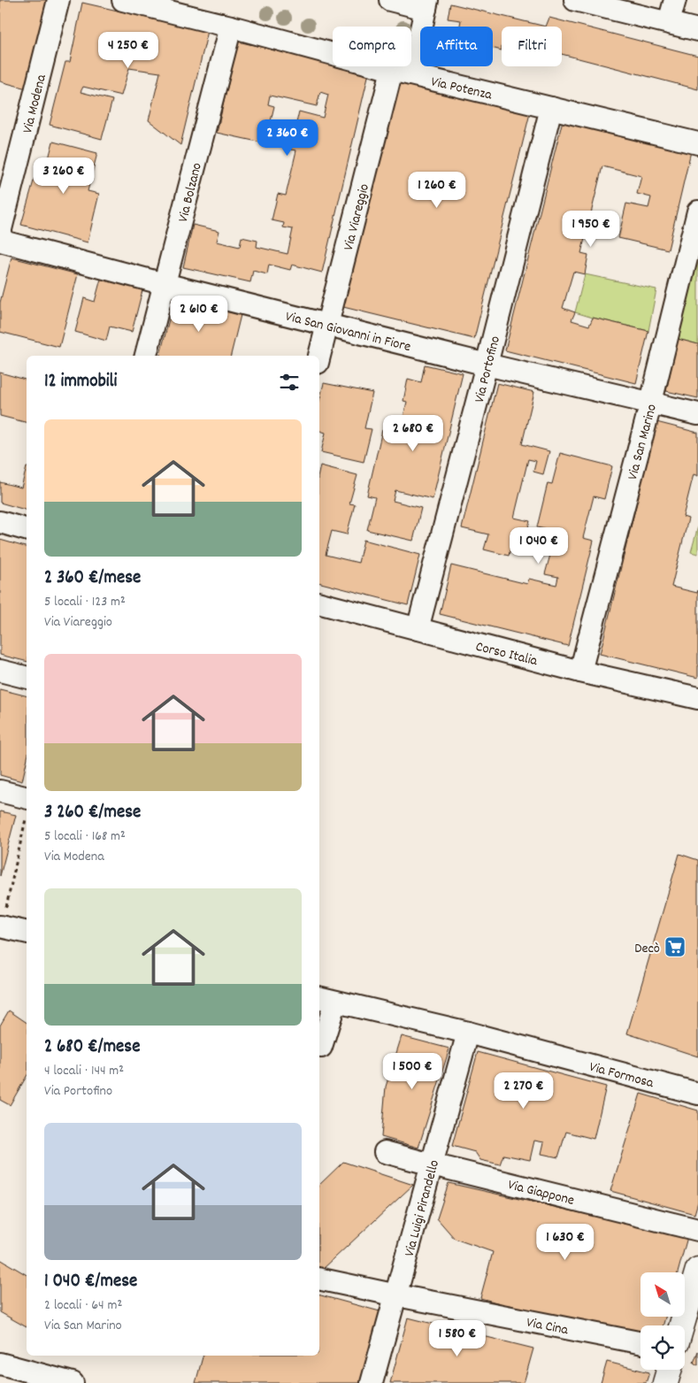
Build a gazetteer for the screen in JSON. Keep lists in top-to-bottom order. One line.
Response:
{"streets":{"street":["Via Potenza","Via Modena","Via Bolzano","Via Viareggio","Via San Giovanni in Fiore","Via Portofino","Via San Marino","Corso Italia","Via Formosa","Via Giappone","Via Luigi Pirandello","Via Cina"]},"crossings":[["Via Potenza","Via Bolzano"],["Via Potenza","Via Viareggio"],["Via Potenza","Via Portofino"],["Via Bolzano","Via San Giovanni in Fiore"],["Via Viareggio","Via San Giovanni in Fiore"],["Via San Giovanni in Fiore","Via Portofino"],["Via San Giovanni in Fiore","Via San Marino"],["Via Portofino","Corso Italia"],["Via San Marino","Corso Italia"],["Via Formosa","Via Luigi Pirandello"],["Via Giappone","Via Luigi Pirandello"],["Via Luigi Pirandello","Via Cina"]],"places":{"supermarket":["Decò"]},"north":"top left","page":{"chip":["Compra","Affitta","Filtri"],"price":["4 250 €","2 360 €","3 260 €","1 260 €","1 950 €","2 610 €","2 680 €","1 040 €","1 500 €","2 270 €","1 630 €","1 580 €"],"heading":"12 immobili","list":[{"name":"2 360 €/mese","note":"5 locali · 123 m² · Via Viareggio"},{"name":"3 260 €/mese","note":"5 locali · 168 m² · Via Modena"},{"name":"2 680 €/mese","note":"4 locali · 144 m² · Via Portofino"},{"name":"1 040 €/mese","note":"2 locali · 64 m² · Via San Marino"}]}}
